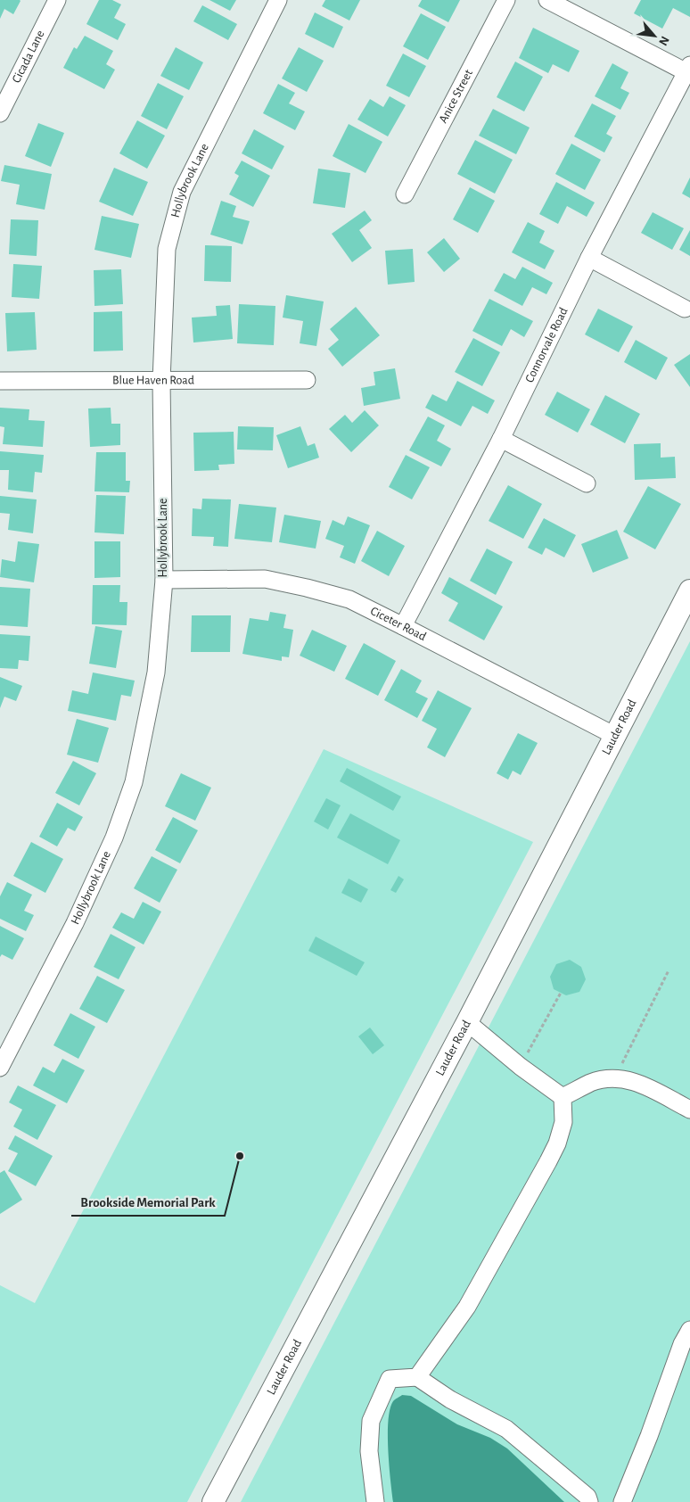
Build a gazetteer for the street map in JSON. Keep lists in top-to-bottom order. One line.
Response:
{"streets":{"main road":["Lauder Road"],"street":["Cicada Lane","Anice Street","Hollybrook Lane","Connorvale Road","Blue Haven Road","Ciceter Road"]},"crossings":[["Hollybrook Lane","Blue Haven Road"],["Hollybrook Lane","Ciceter Road"],["Connorvale Road","Ciceter Road"],["Ciceter Road","Lauder Road"]],"places":["Brookside Memorial Park"],"north":"bottom right"}
